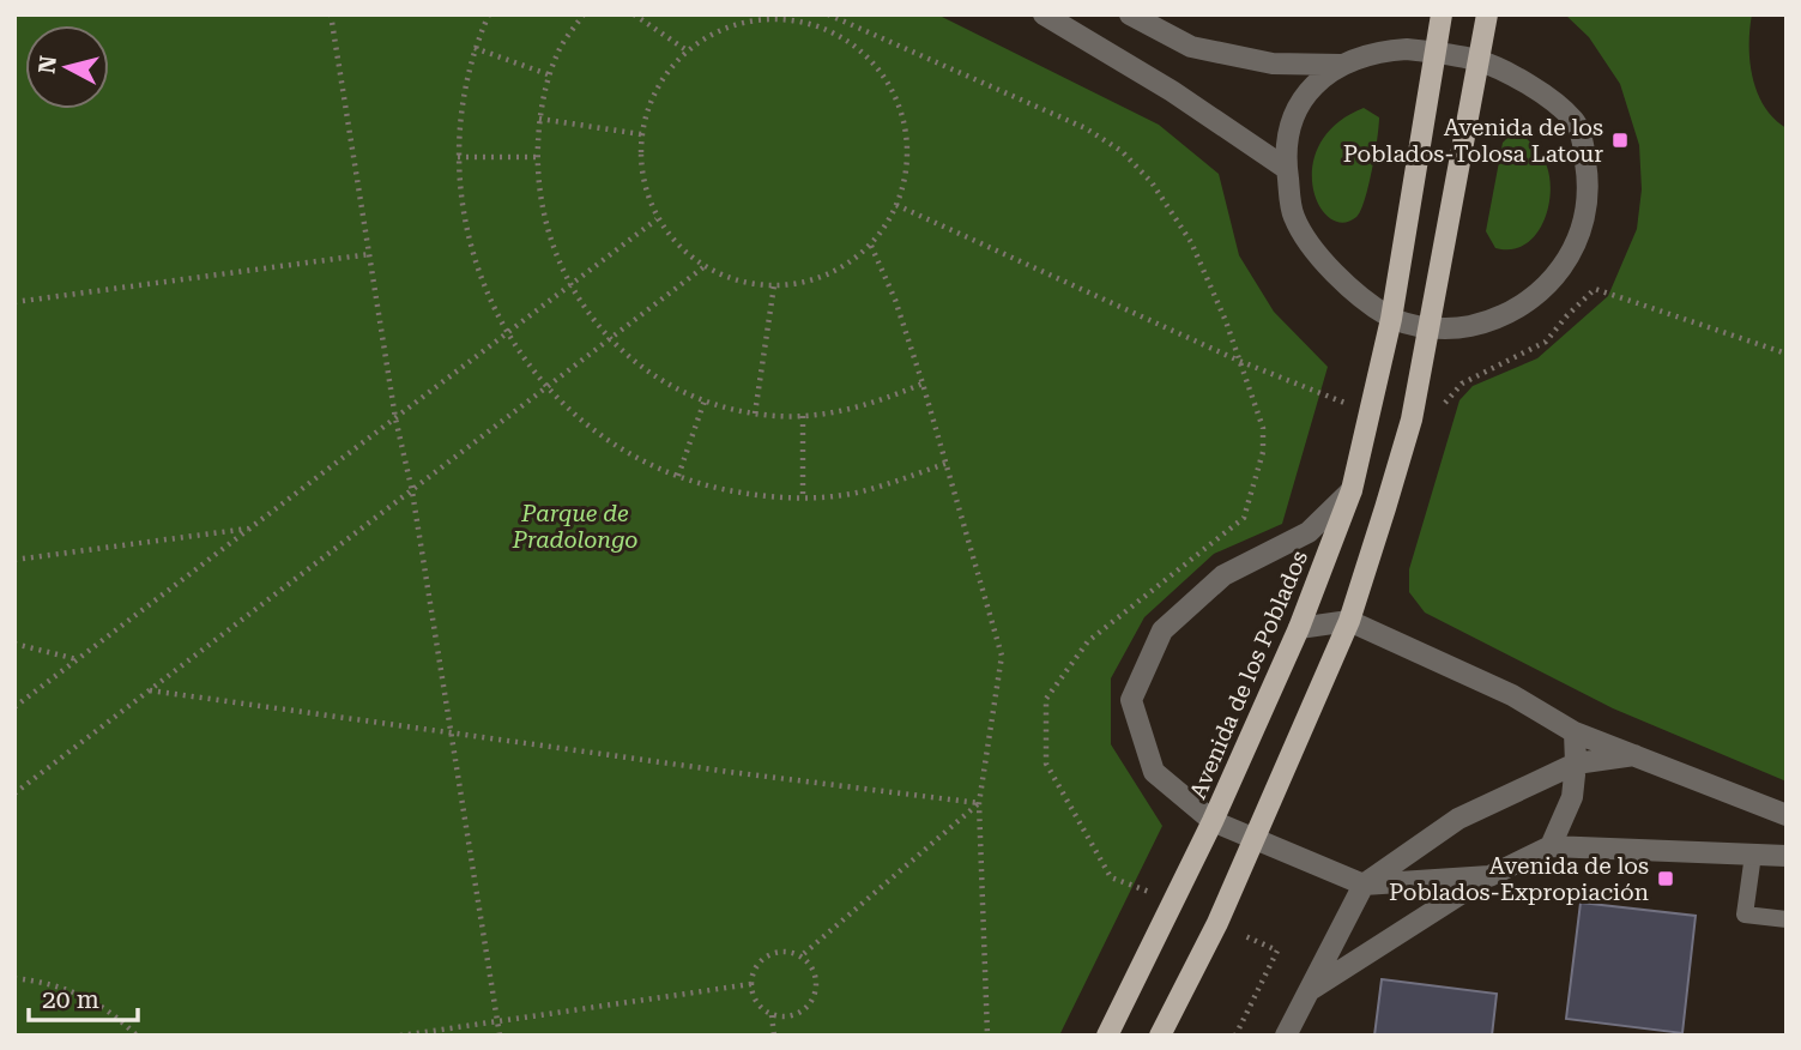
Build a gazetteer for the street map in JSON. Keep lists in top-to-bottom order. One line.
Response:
{"streets":{"main road":["Avenida de los Poblados"]},"parks":["Parque de Pradolongo"],"places":{"transit":["Avenida de los Poblados-Tolosa Latour","Avenida de los Poblados-Expropiación"]},"scale_bar":"20 m","north":"left"}
